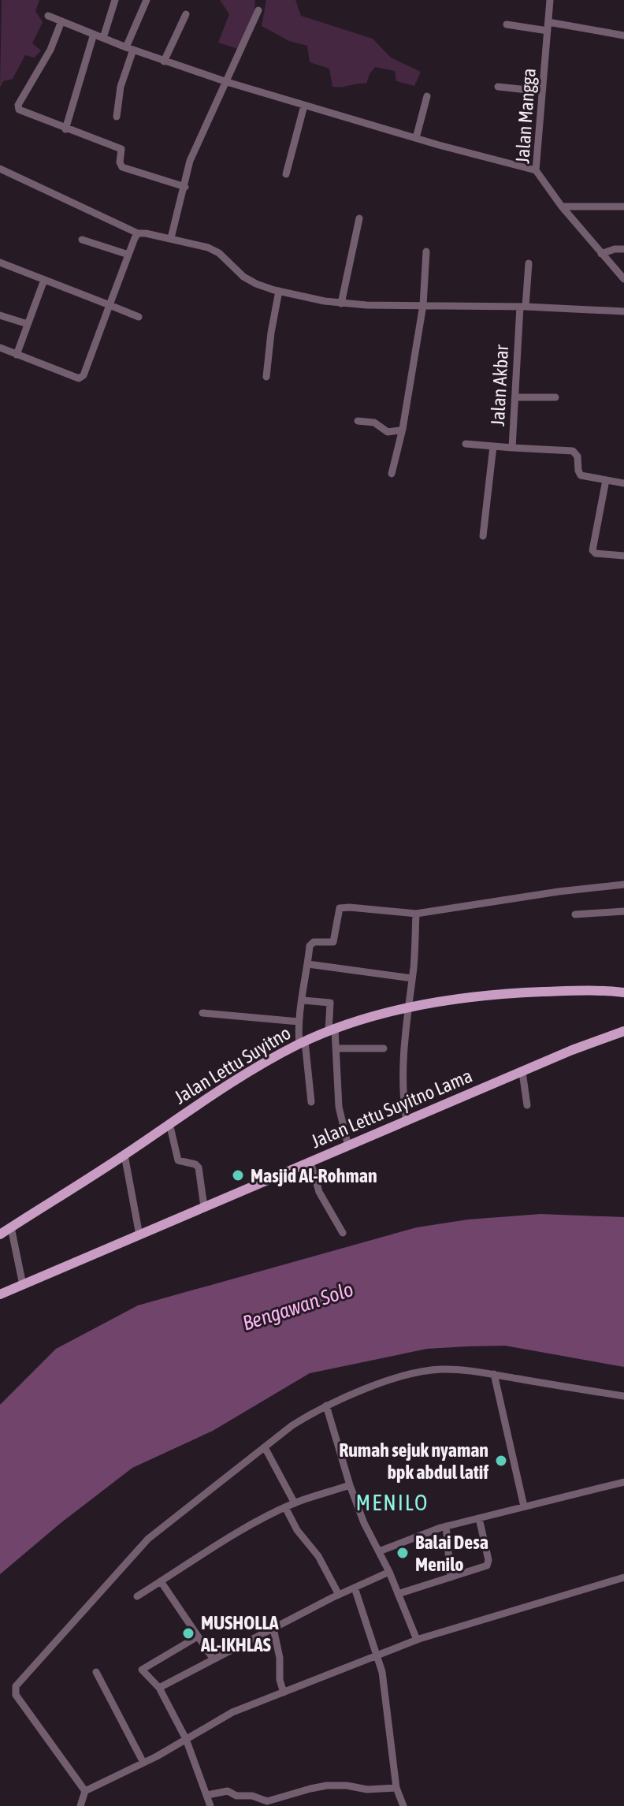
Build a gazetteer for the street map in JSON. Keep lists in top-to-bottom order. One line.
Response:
{"streets":{"main road":["Jalan Lettu Suyitno","Jalan Lettu Suyitno Lama"],"street":["Jalan Mangga","Jalan Akbar"]},"districts":["MENILO"],"water":["Bengawan Solo"],"places":["Masjid Al-Rohman","Rumah sejuk nyaman bpk abdul latif","Balai Desa Menilo","MUSHOLLA AL-IKHLAS"]}
